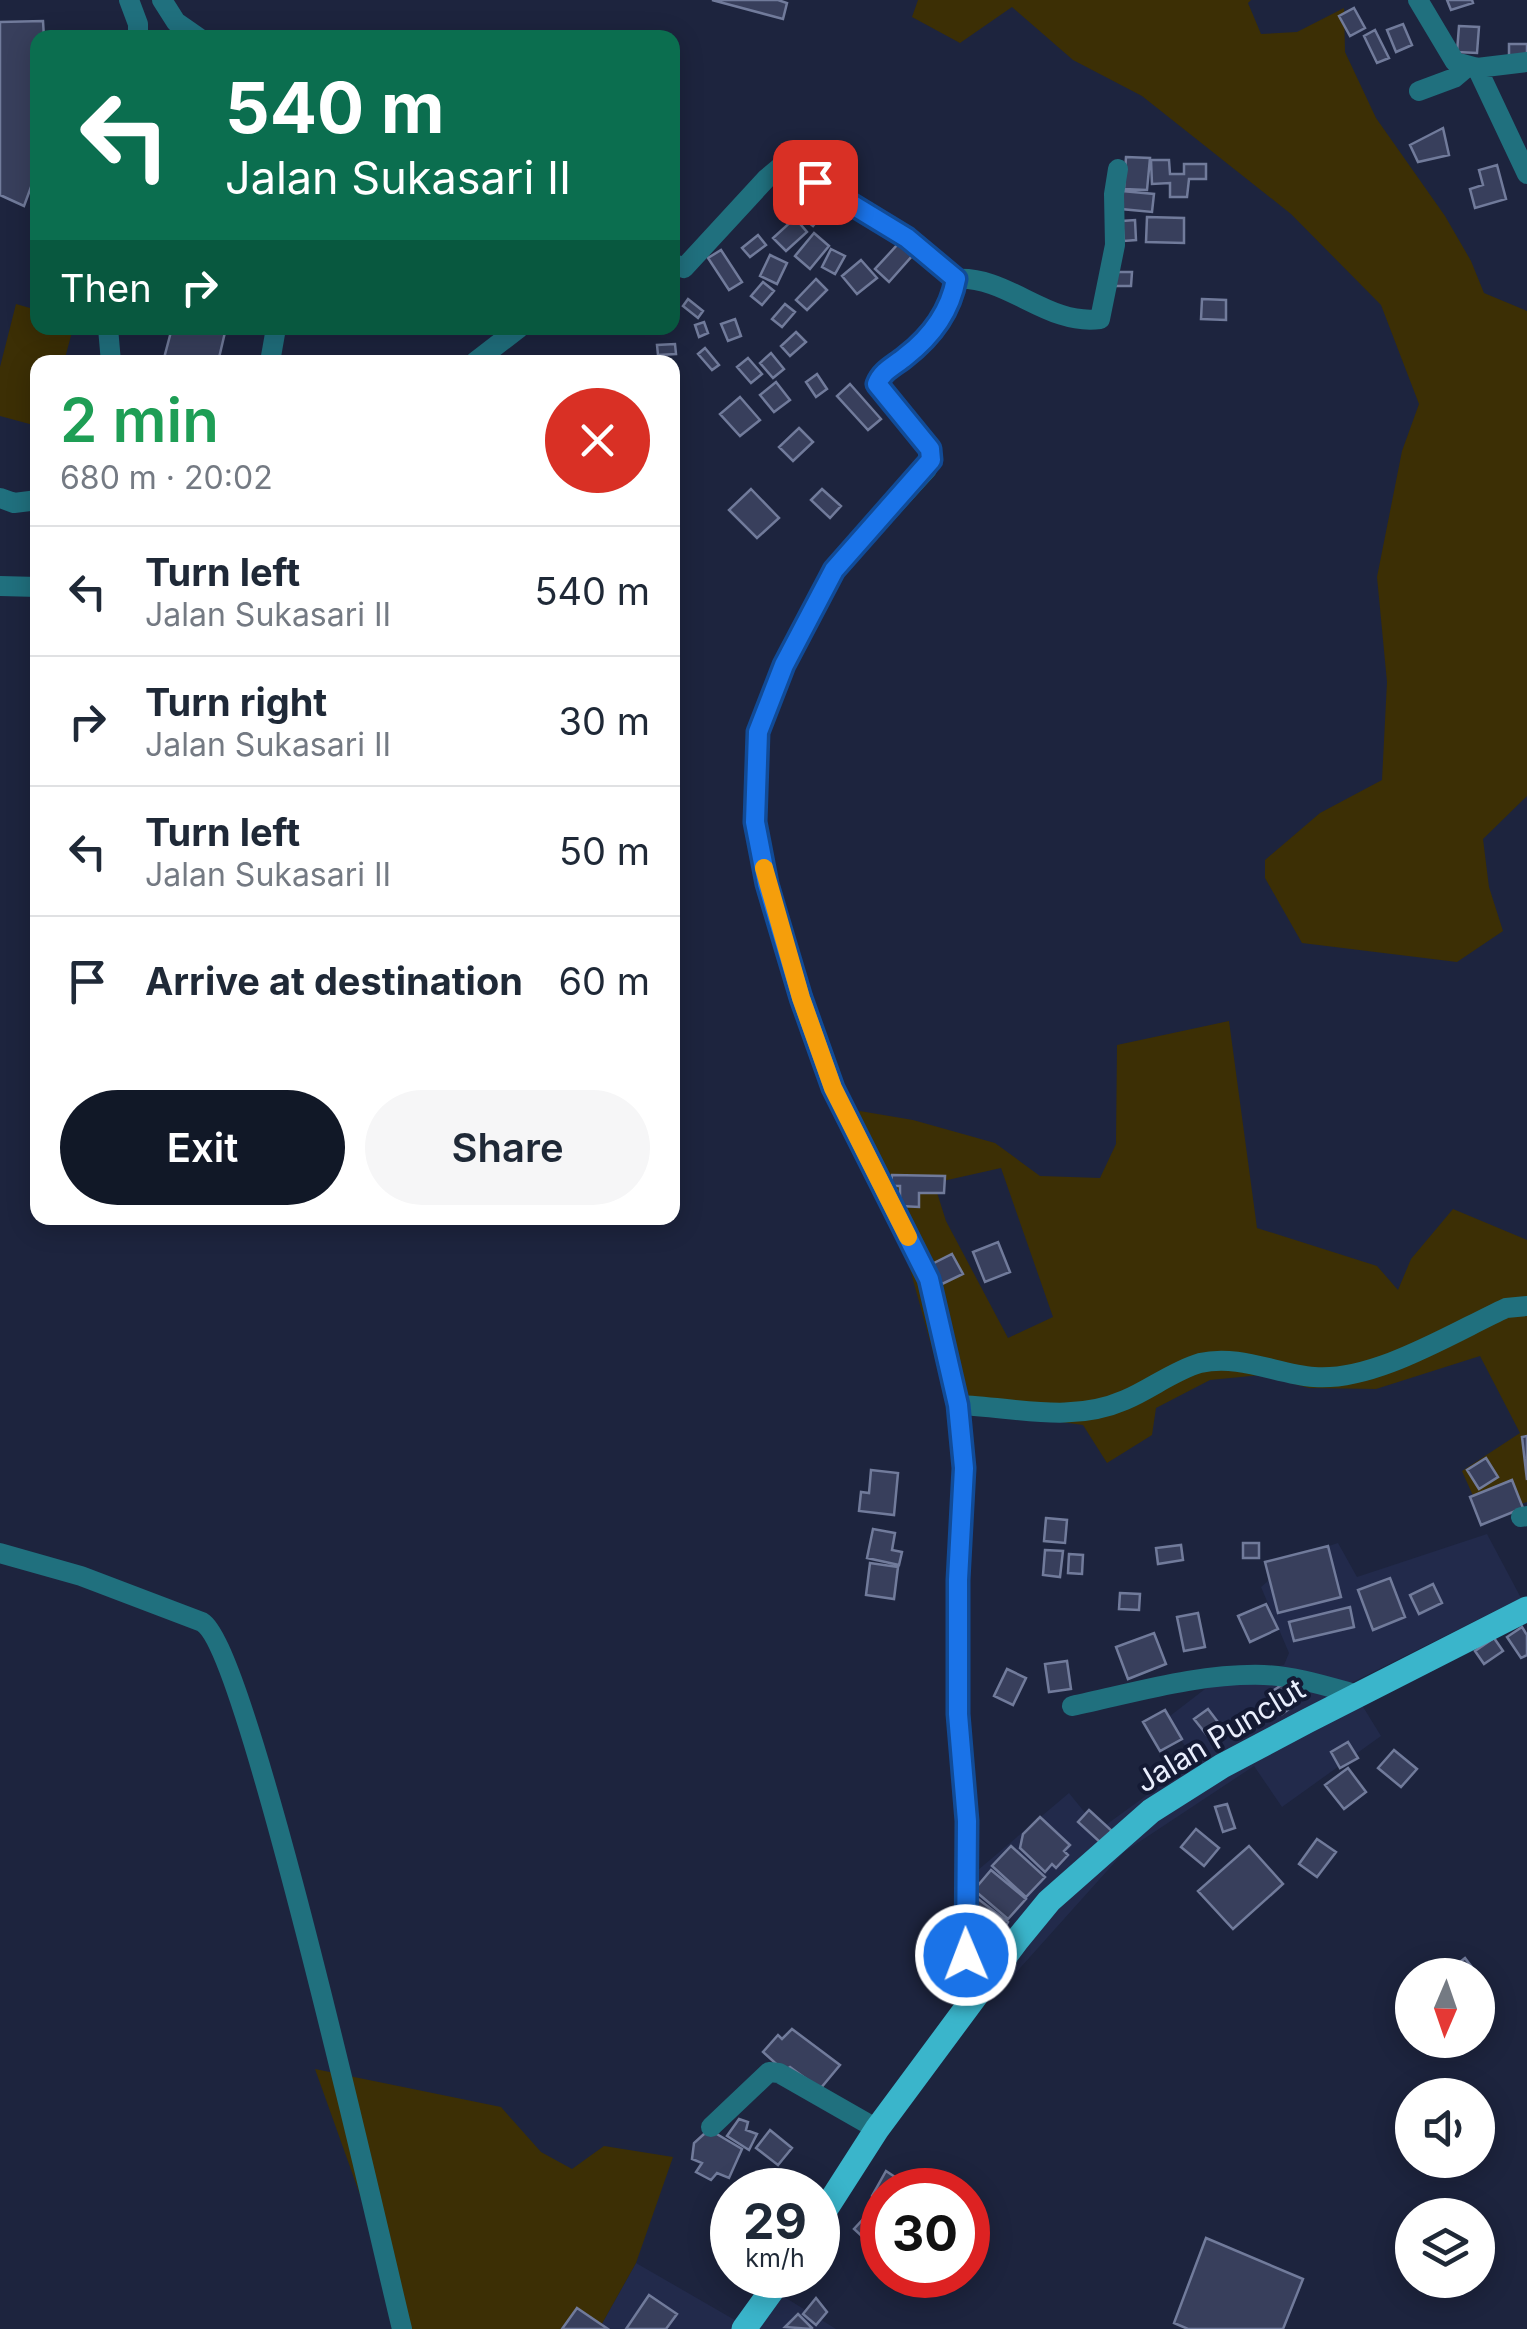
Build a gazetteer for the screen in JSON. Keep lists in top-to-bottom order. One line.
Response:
{"streets":{"main road":["Jalan Punclut"]},"north":"bottom","page":{"turn":["540 m","Jalan Sukasari II"],"then":"Then","heading":["2 min","680 m · 20:02"],"list":[{"name":"Turn left","note":"Jalan Sukasari II","value":"540 m"},{"name":"Turn right","note":"Jalan Sukasari II","value":"30 m"},{"name":"Turn left","note":"Jalan Sukasari II","value":"50 m"},{"name":"Arrive at destination","value":"60 m"}],"buttons":["Exit","Share"],"speed":"29 km/h","limit":"30"}}
